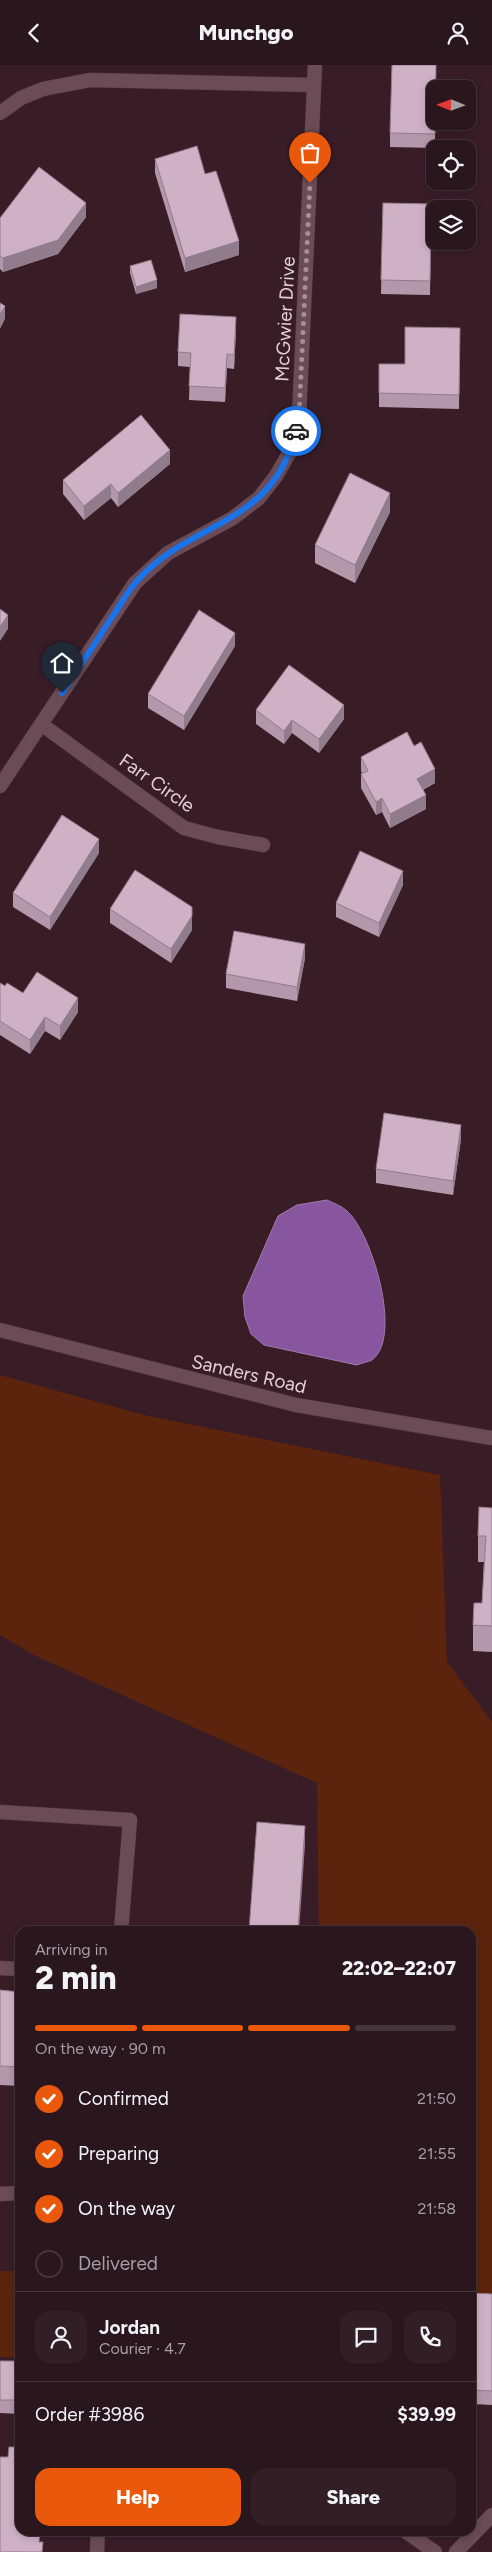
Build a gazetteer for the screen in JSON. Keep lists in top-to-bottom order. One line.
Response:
{"streets":{"street":["McGwier Drive","Farr Circle","Sanders Road"]},"crossings":[["McGwier Drive","Farr Circle"]],"north":"left","page":{"header":"Munchgo","heading":["2 min","Arriving in","22:02–22:07"],"panel":["Jordan","Courier · 4.7","Order #3986","$39.99"],"bar":"On the way · 90 m","list":[["Confirmed","21:50"],["Preparing","21:55"],["On the way","21:58"],"Delivered"],"buttons":["Help","Share"]}}
